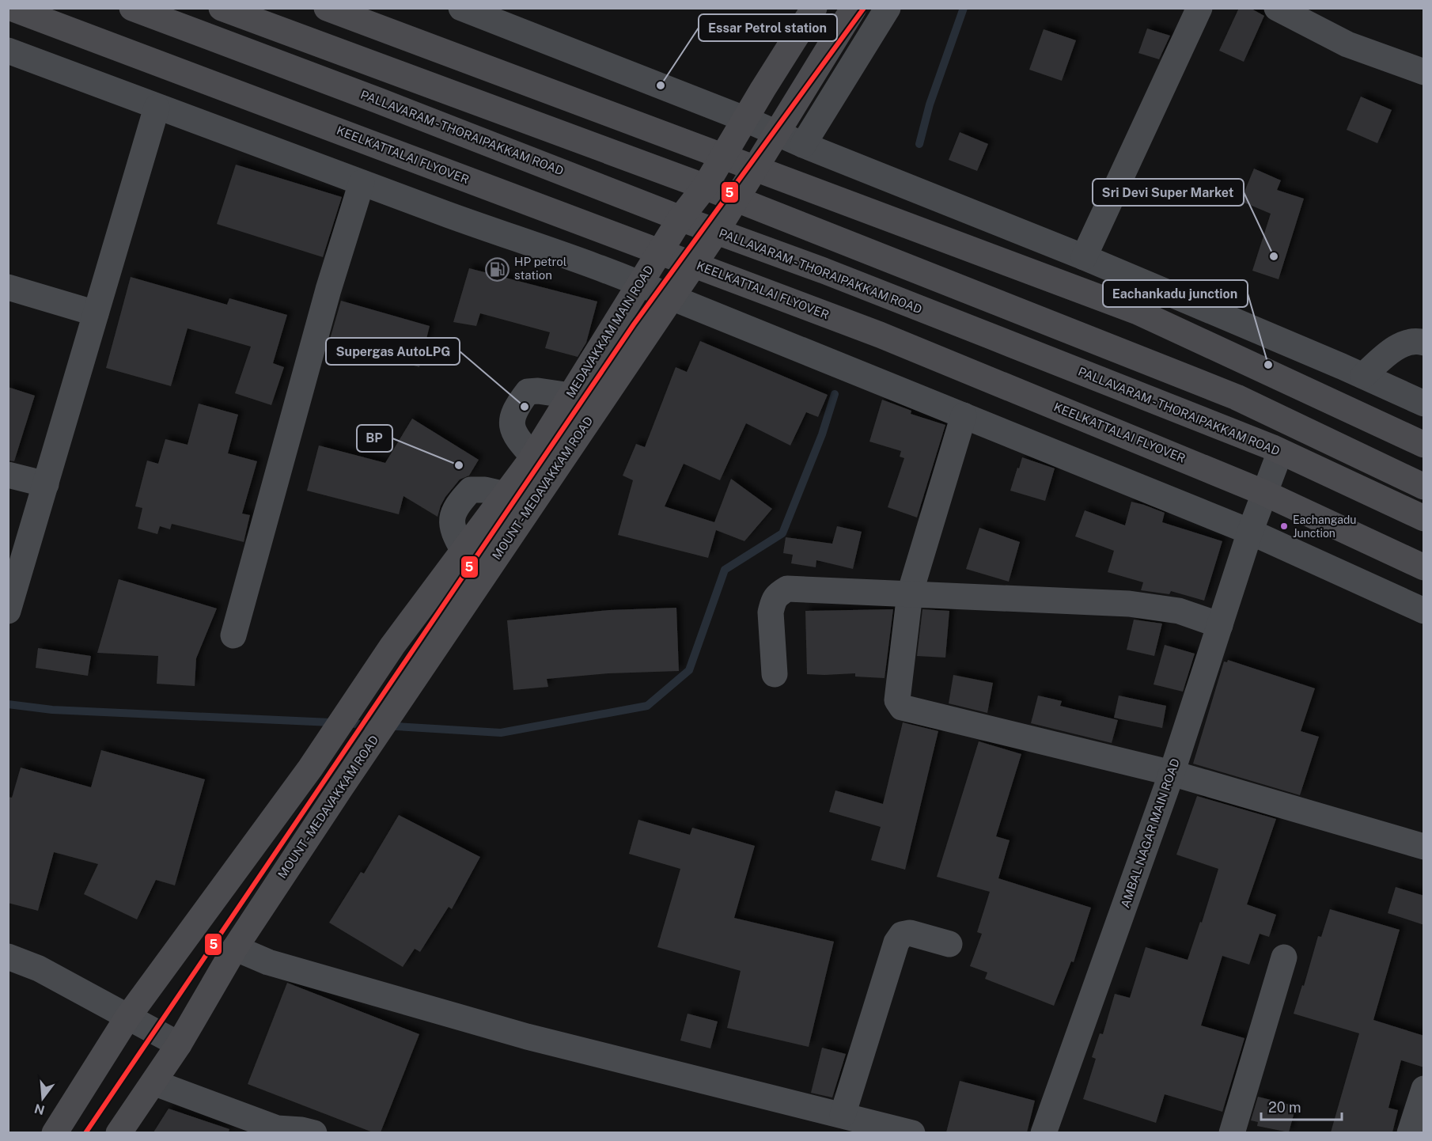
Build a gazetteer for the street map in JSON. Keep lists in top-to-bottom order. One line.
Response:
{"streets":{"main road":["PALLAVARAM - THORAIPAKKAM ROAD","KEELKATTALAI FLYOVER","MEDAVAKKAM MAIN ROAD","MOUNT - MEDAVAKKAM ROAD"],"street":["AMBAL NAGAR MAIN ROAD"]},"crossings":[["PALLAVARAM - THORAIPAKKAM ROAD","MEDAVAKKAM MAIN ROAD"],["PALLAVARAM - THORAIPAKKAM ROAD","MOUNT - MEDAVAKKAM ROAD"],["PALLAVARAM - THORAIPAKKAM ROAD","AMBAL NAGAR MAIN ROAD"]],"places":{"other":["Essar Petrol station","Sri Devi Super Market","Eachankadu junction","Supergas AutoLPG","BP","Eachangadu Junction"],"fuel station":["HP petrol station"]},"lines":["transit line 5"],"scale_bar":"20 m","north":"bottom"}
